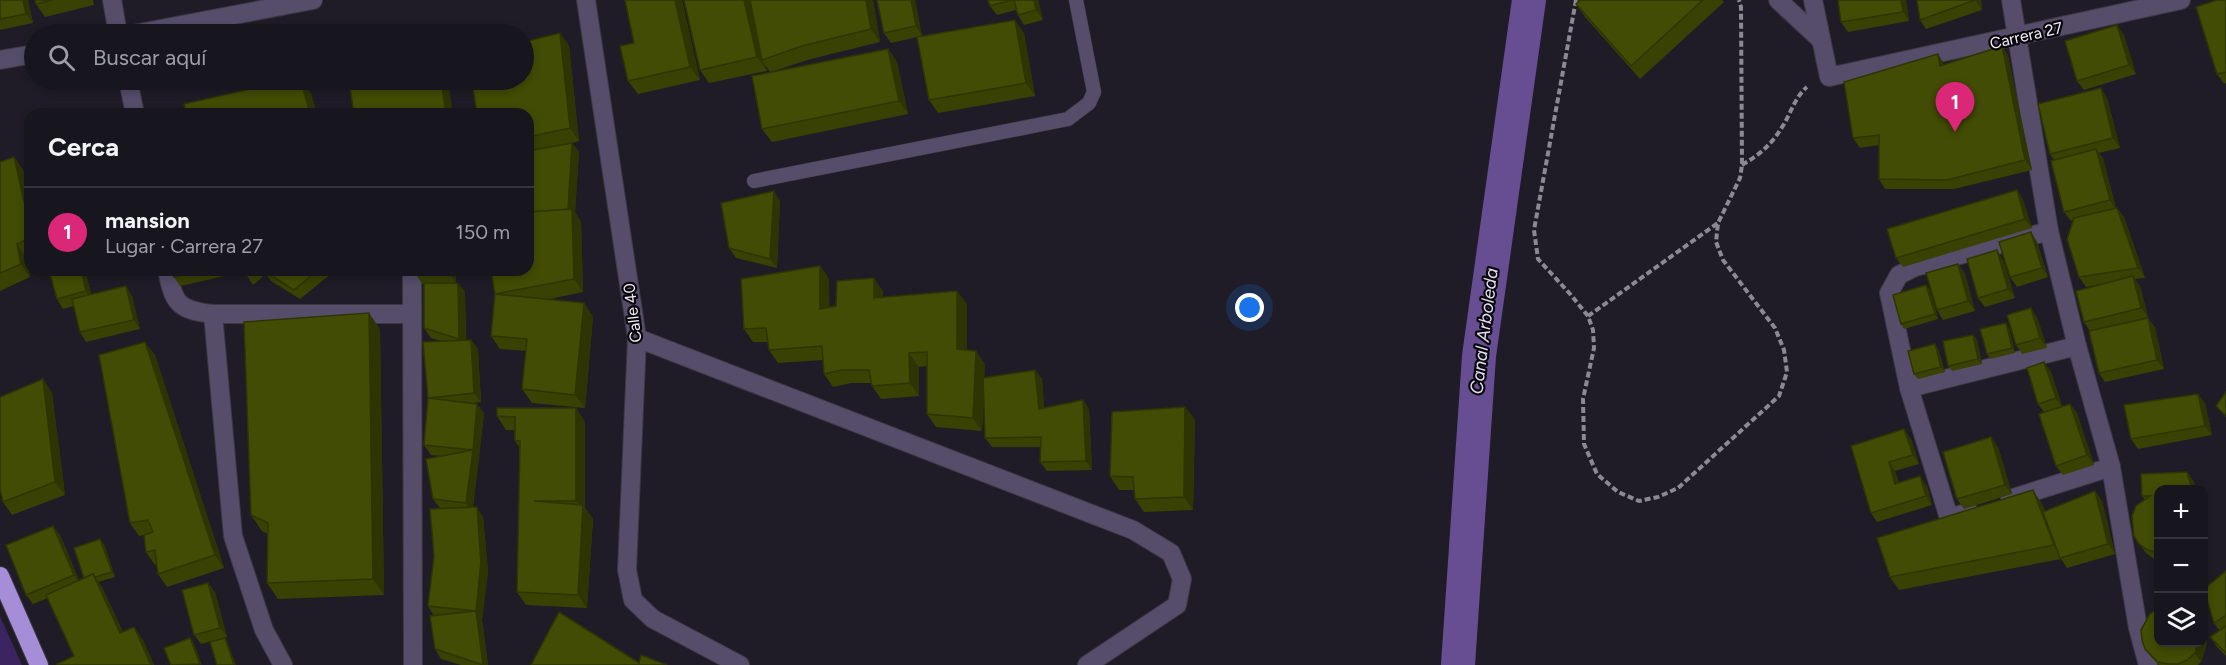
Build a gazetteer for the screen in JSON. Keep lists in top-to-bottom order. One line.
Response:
{"streets":{"street":["Carrera 27","Calle 40"]},"water":["Canal Arboleda"],"page":{"search":"Buscar aquí","pins":"1","heading":"Cerca","list":[{"mark":"1","name":"mansion","note":"Lugar · Carrera 27","value":"150 m"}],"map_buttons":["+","−"]}}
